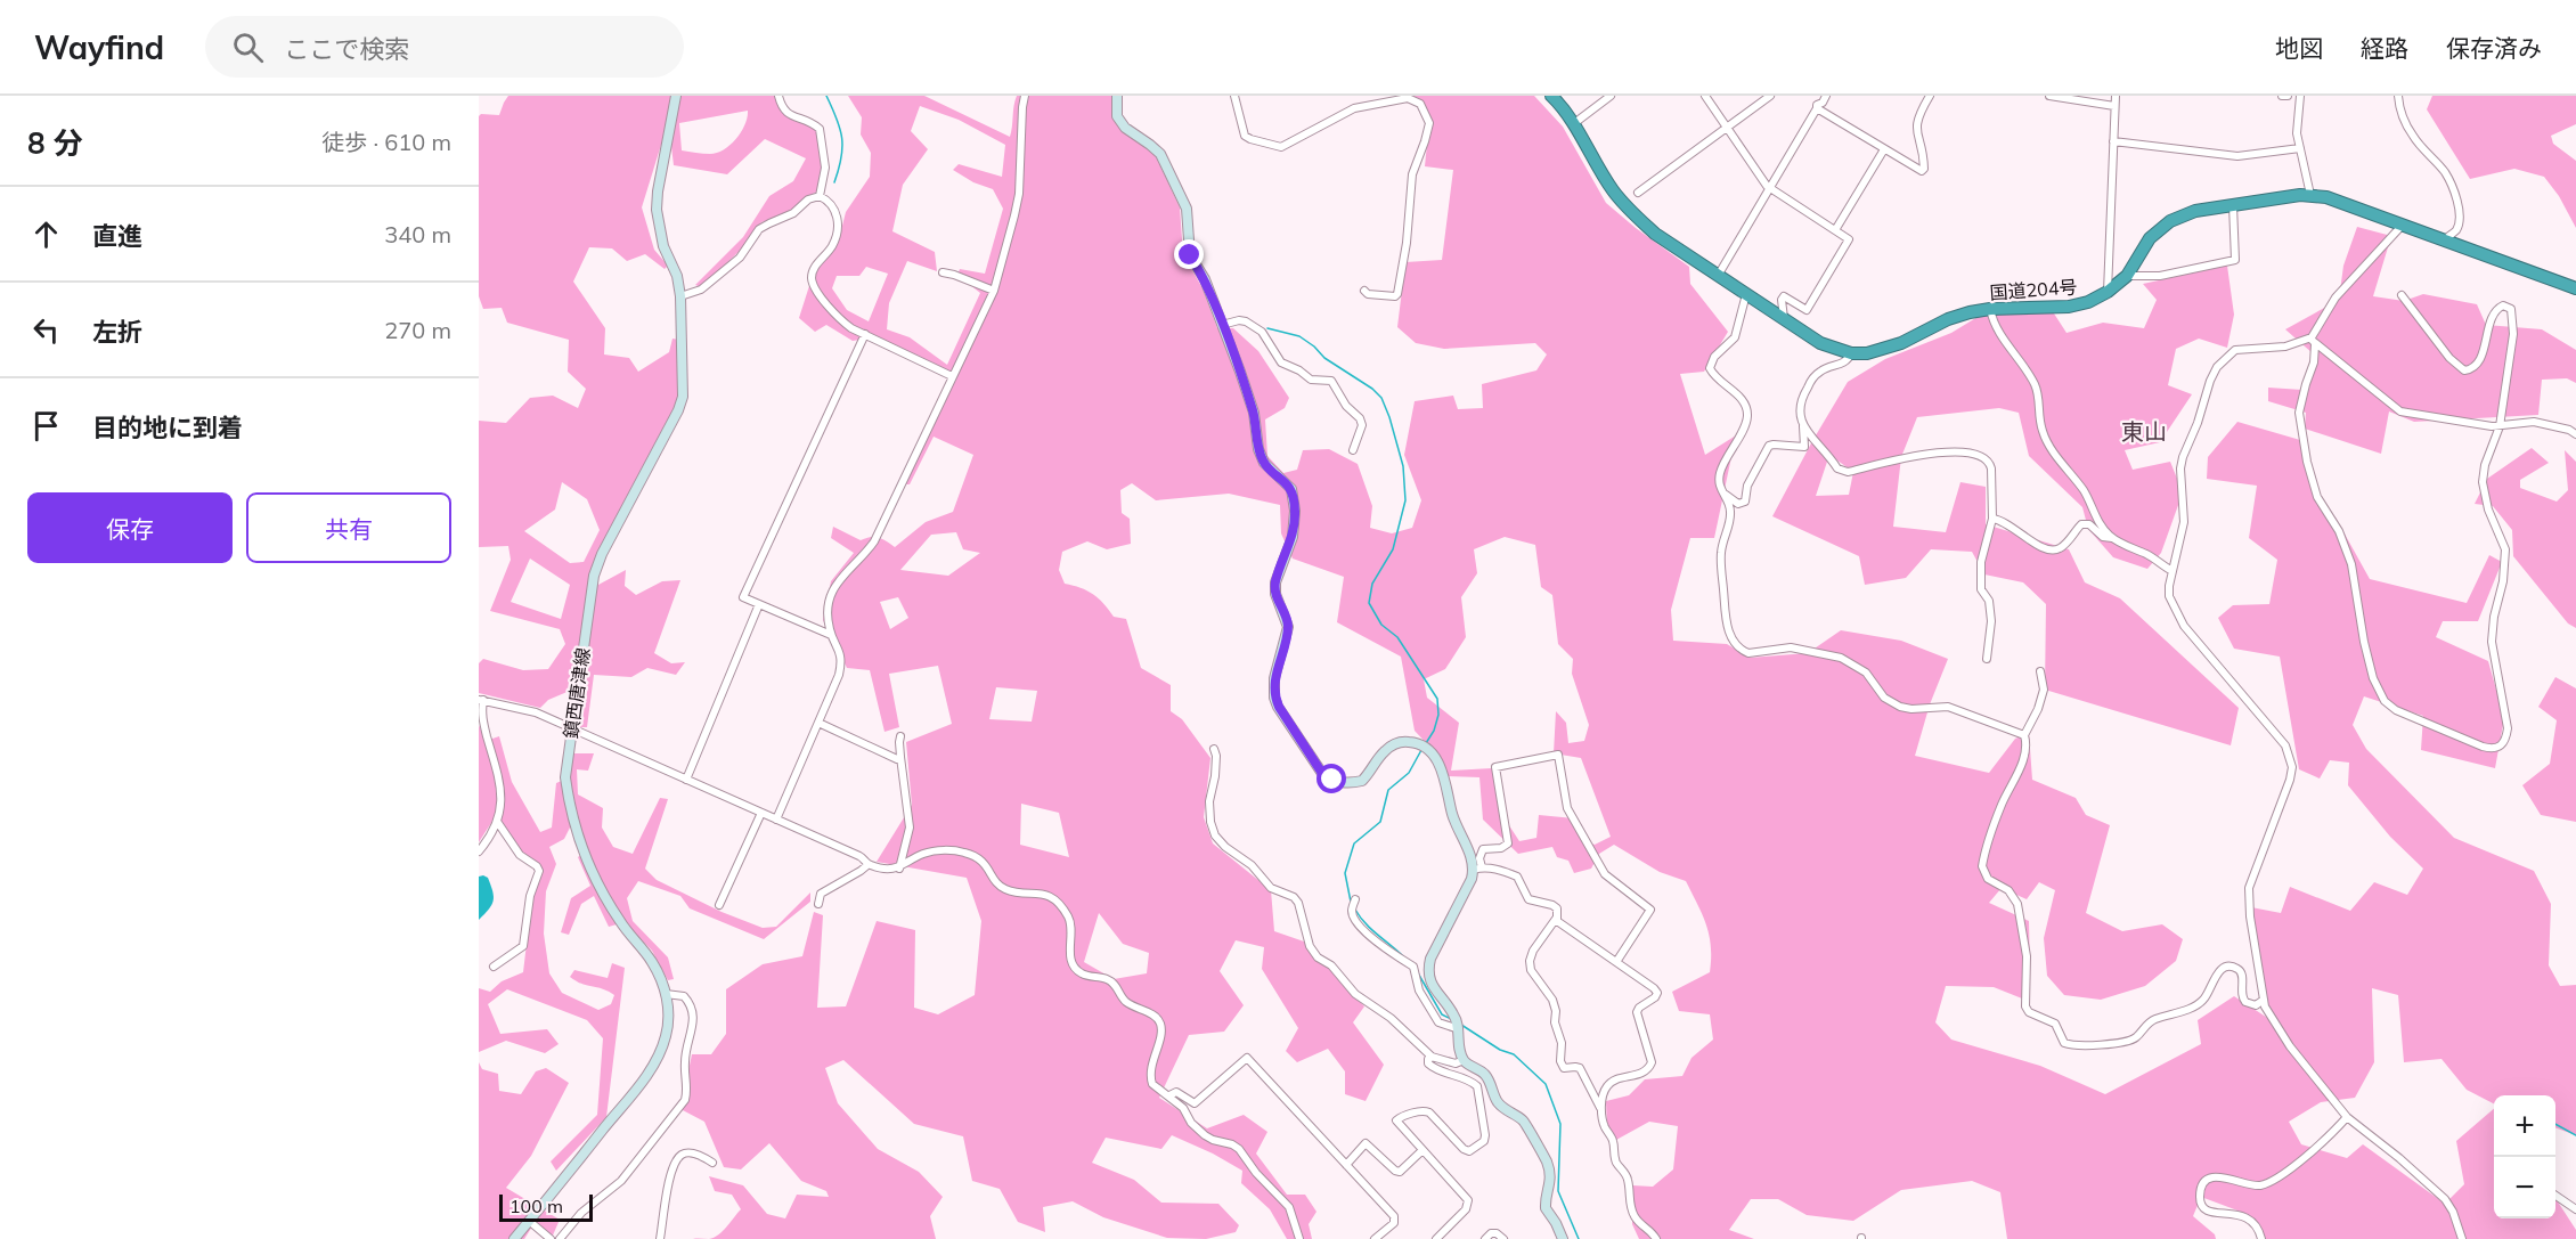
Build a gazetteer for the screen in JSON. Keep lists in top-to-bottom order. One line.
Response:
{"streets":{"highway":["国道204号"],"street":["鎮西唐津線"]},"districts":["東山"],"scale_bar":"100 m","page":{"header":"Wayfind","search":"ここで検索","nav":["地図","経路","保存済み"],"heading":["8 分","徒歩 · 610 m"],"list":[["直進","340 m"],["左折","270 m"],"目的地に到着"],"buttons":["保存","共有"],"map_buttons":["+","−"],"scale":"100 m"}}
